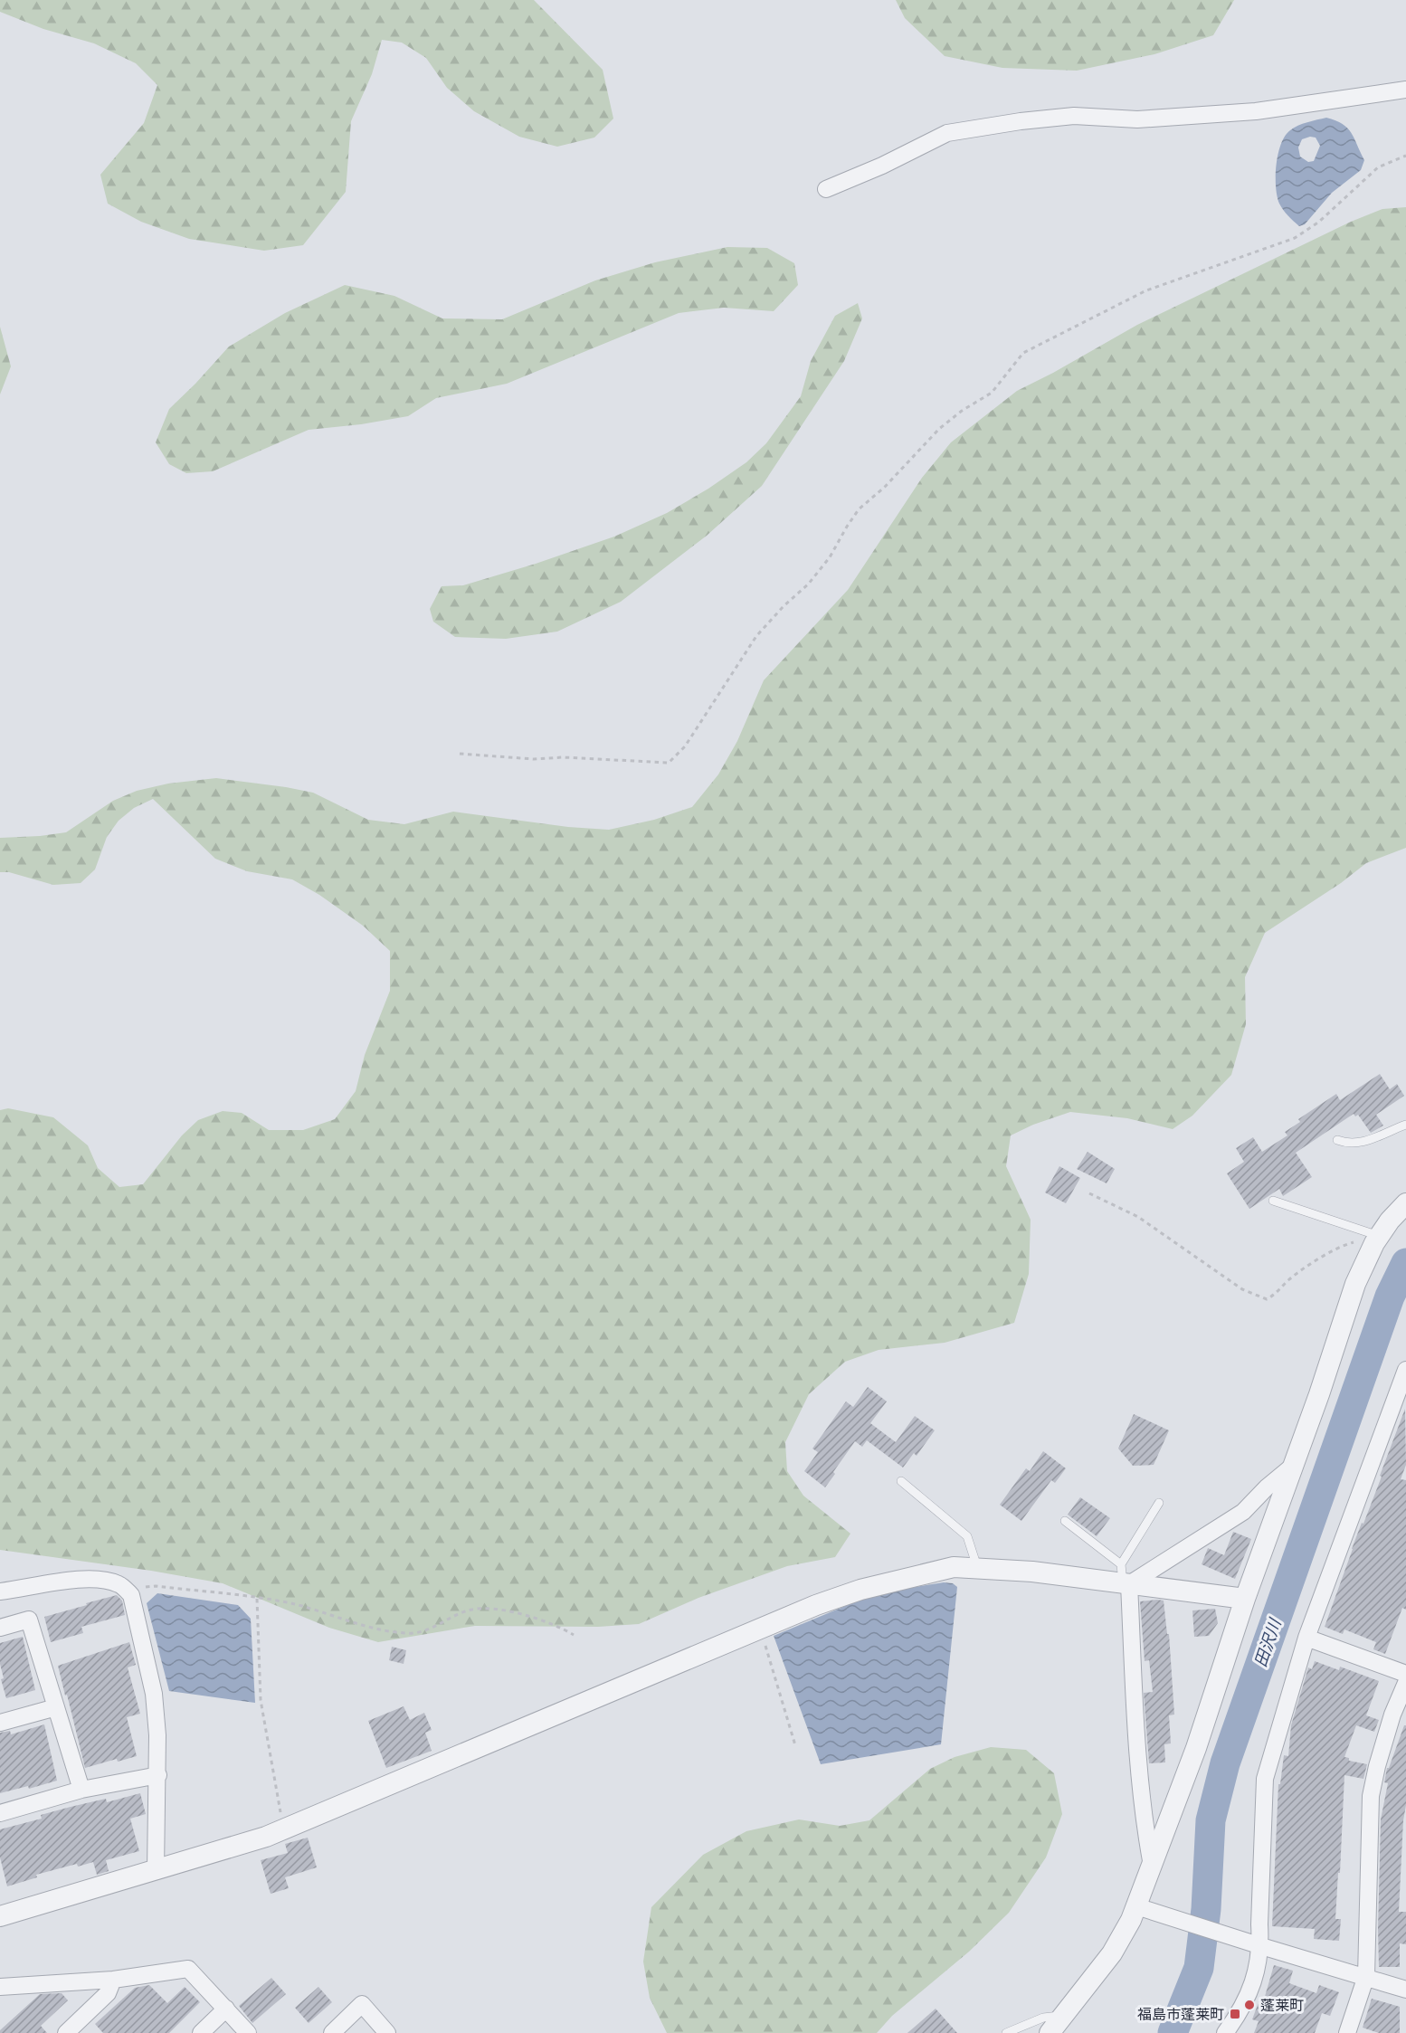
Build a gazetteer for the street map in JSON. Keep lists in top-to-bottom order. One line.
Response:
{"water":["田沢川"],"places":{"other":["蓬莱町"],"transit":["福島市蓬莱町"]}}
